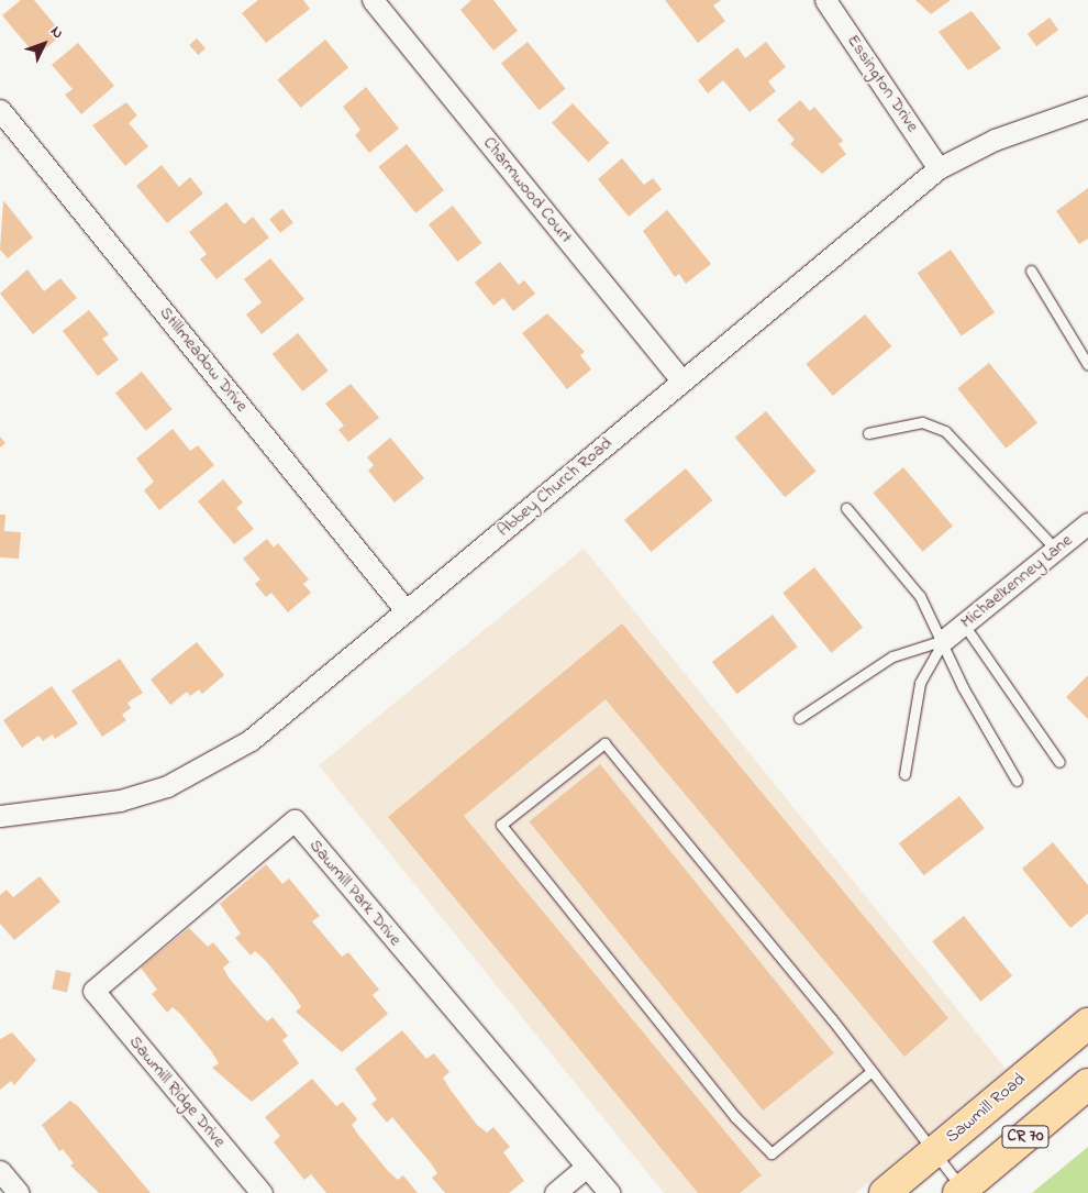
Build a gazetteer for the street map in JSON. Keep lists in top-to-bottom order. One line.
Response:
{"streets":{"main road":["Sawmill Road","CR 70"],"street":["Essington Drive","Charmwood Court","Stillmeadow Drive","Abbey Church Road","Michaelkenney Lane","Sawmill Park Drive","Sawmill Ridge Drive"]},"crossings":[["Essington Drive","Abbey Church Road"],["Charmwood Court","Abbey Church Road"],["Stillmeadow Drive","Abbey Church Road"],["Sawmill Park Drive","Sawmill Ridge Drive"]],"north":"top right"}
